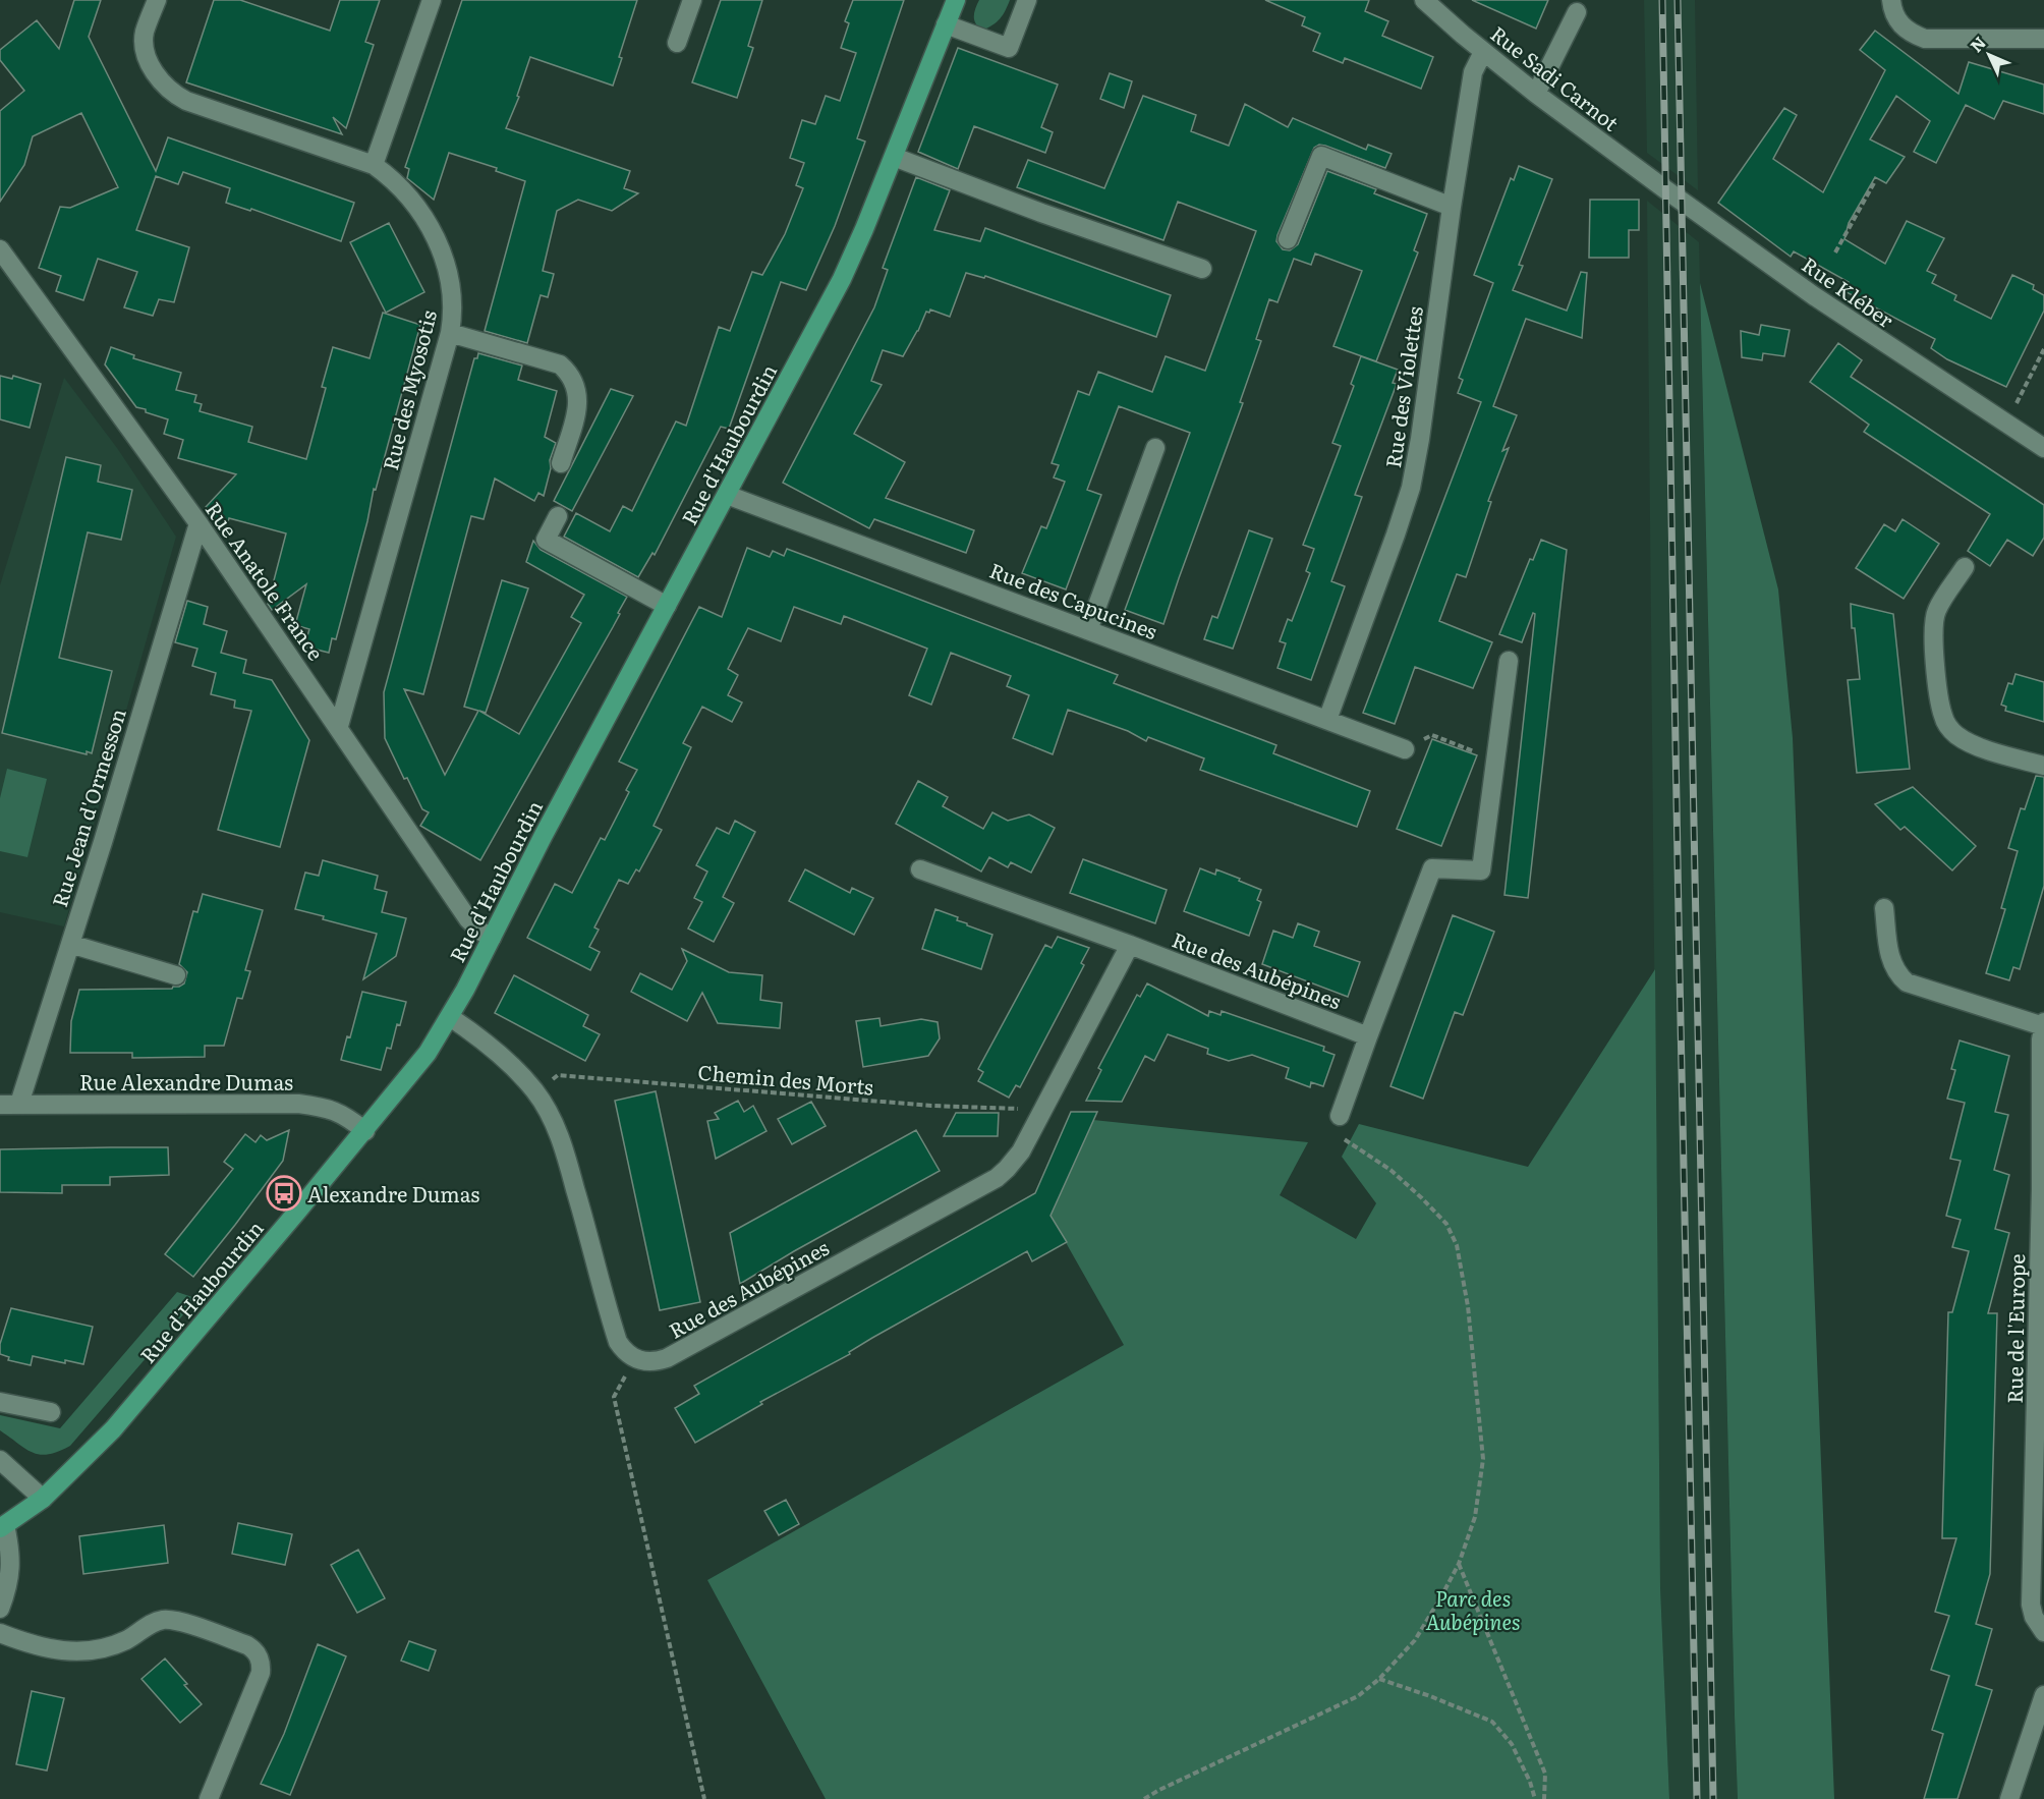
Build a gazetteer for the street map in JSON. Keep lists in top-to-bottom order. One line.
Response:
{"streets":{"main road":["Rue d'Haubourdin"],"street":["Rue Sadi Carnot","Rue Kléber","Rue des Violettes","Rue des Myosotis","Rue Anatole France","Rue des Capucines","Rue Jean d'Ormesson","Rue des Aubépines","Rue Alexandre Dumas","Rue de l'Europe"],"path":["Chemin des Morts"]},"crossings":[["Rue Sadi Carnot","Rue Kléber"],["Rue Sadi Carnot","Rue des Violettes"],["Rue des Violettes","Rue des Capucines"],["Rue des Myosotis","Rue Anatole France"],["Rue d'Haubourdin","Rue Anatole France"],["Rue d'Haubourdin","Rue des Capucines"],["Rue d'Haubourdin","Rue Alexandre Dumas"],["Rue Anatole France","Rue Jean d'Ormesson"],["Rue Jean d'Ormesson","Rue Alexandre Dumas"],["Rue des Aubépines","Chemin des Morts"]],"parks":["Parc des Aubépines"],"places":{"bus stop":["Alexandre Dumas"]},"north":"top left"}
